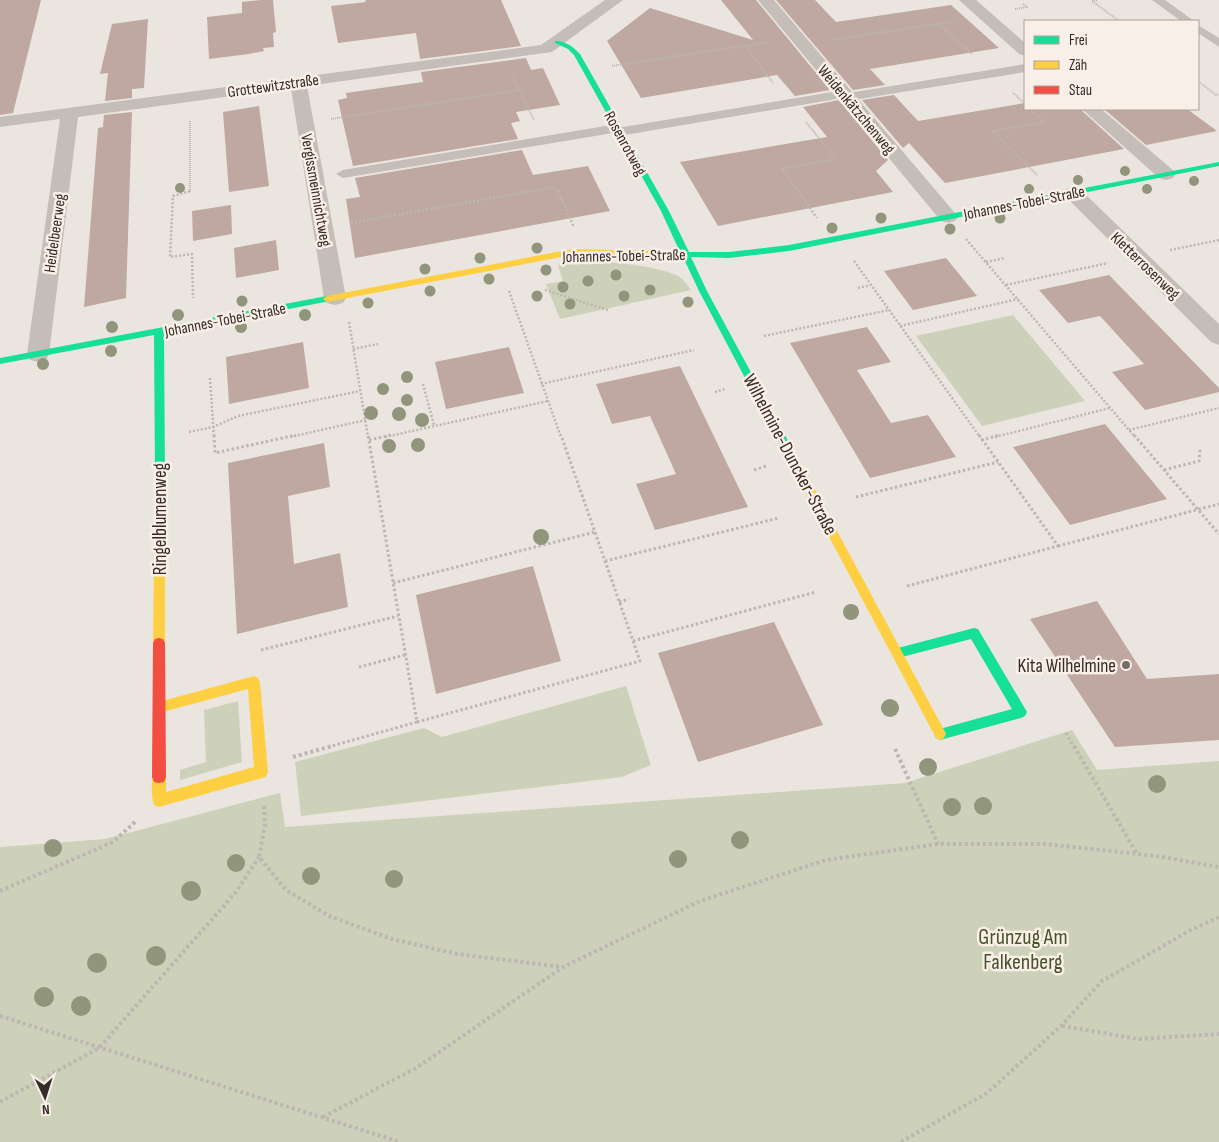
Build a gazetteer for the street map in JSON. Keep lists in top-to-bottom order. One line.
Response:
{"streets":{"street":["Grottewitzstraße","Weidenkätzchenweg","Rosenrotweg","Vergissmeinnichtweg","Johannes-Tobei-Straße","Heidelbeerweg","Kletterrosenweg","Wilhelmine-Duncker-Straße","Ringelblumenweg"]},"crossings":[["Grottewitzstraße","Rosenrotweg"],["Grottewitzstraße","Vergissmeinnichtweg"],["Grottewitzstraße","Heidelbeerweg"],["Weidenkätzchenweg","Johannes-Tobei-Straße"],["Rosenrotweg","Johannes-Tobei-Straße"],["Rosenrotweg","Wilhelmine-Duncker-Straße"],["Vergissmeinnichtweg","Johannes-Tobei-Straße"],["Johannes-Tobei-Straße","Heidelbeerweg"],["Johannes-Tobei-Straße","Kletterrosenweg"],["Johannes-Tobei-Straße","Wilhelmine-Duncker-Straße"],["Johannes-Tobei-Straße","Ringelblumenweg"]],"parks":["Grünzug Am Falkenberg"],"places":["Kita Wilhelmine"],"legend":["Frei","Zäh","Stau"],"north":"bottom"}
